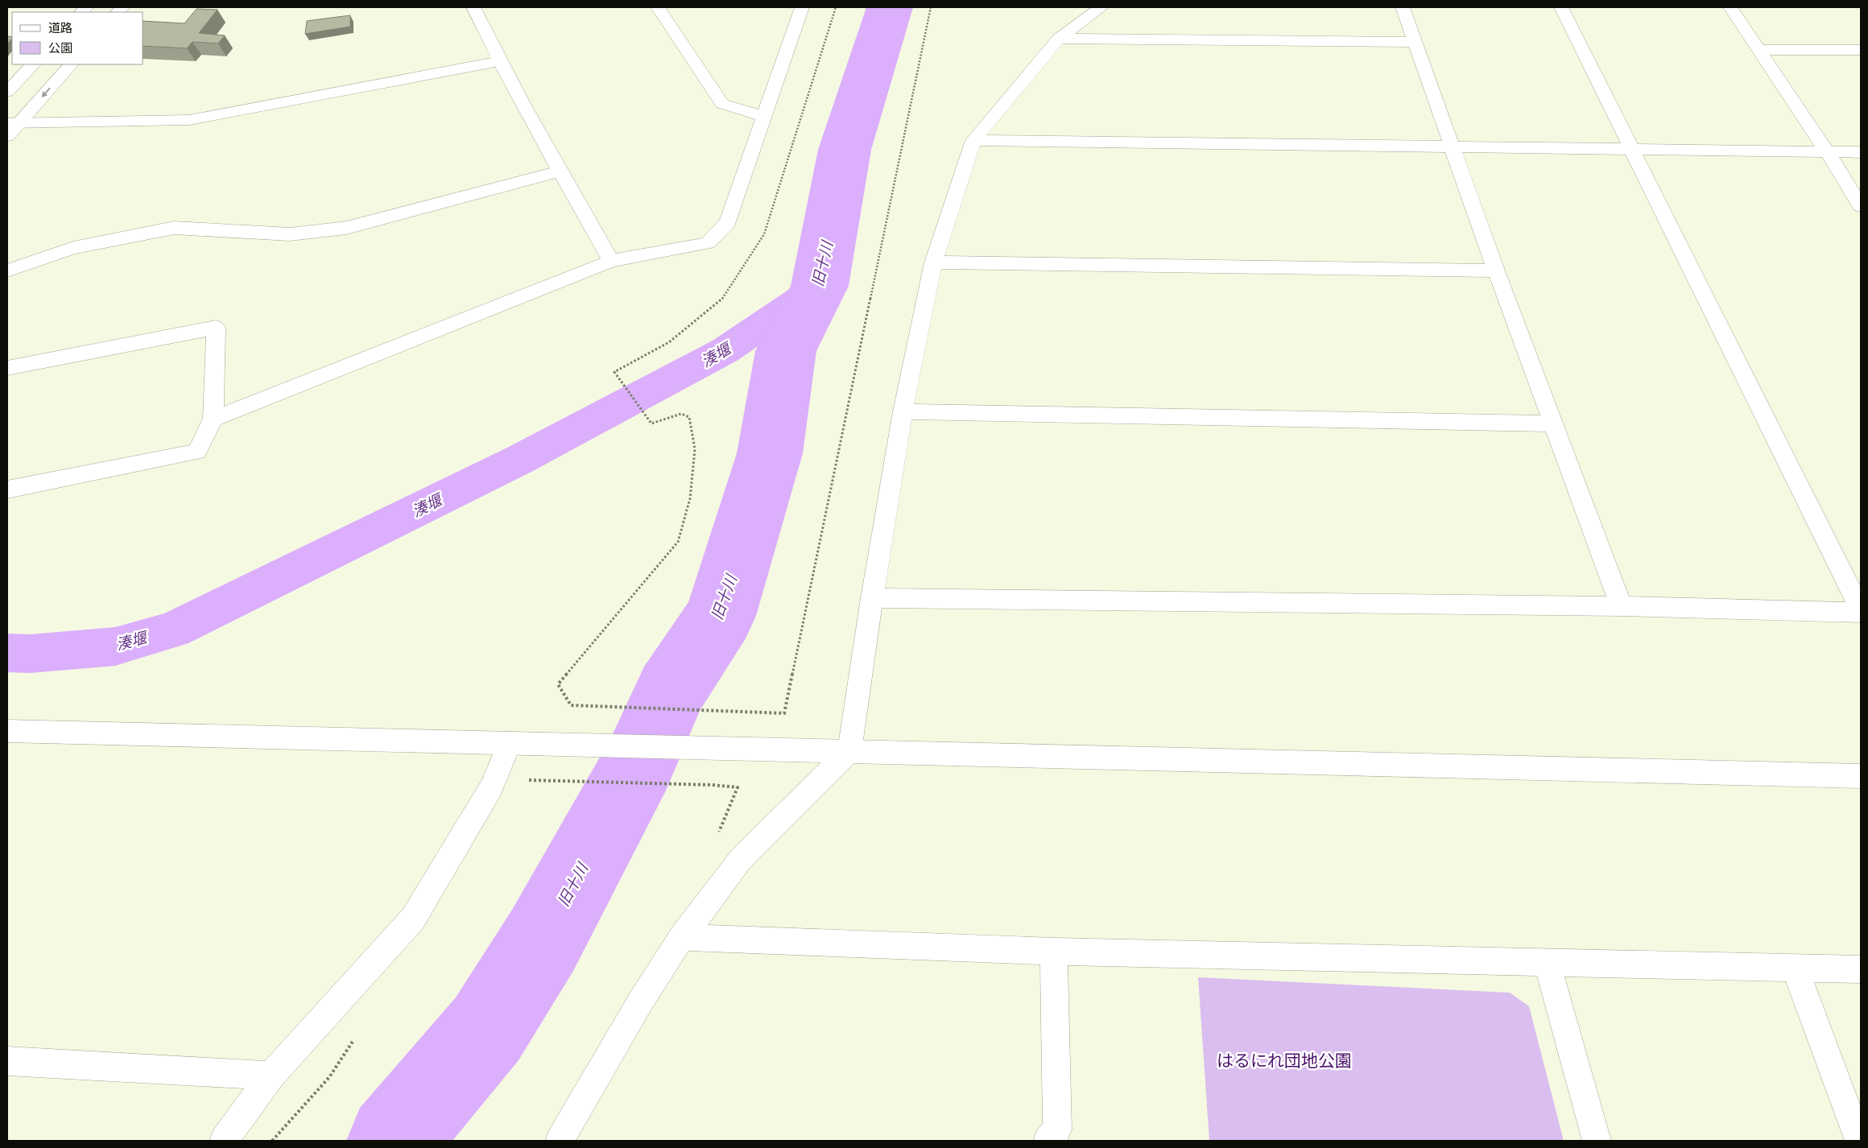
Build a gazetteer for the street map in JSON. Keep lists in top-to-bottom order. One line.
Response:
{"water":["旧十川","湊堰"],"parks":["はるにれ団地公園"],"legend":["道路","公園"]}
